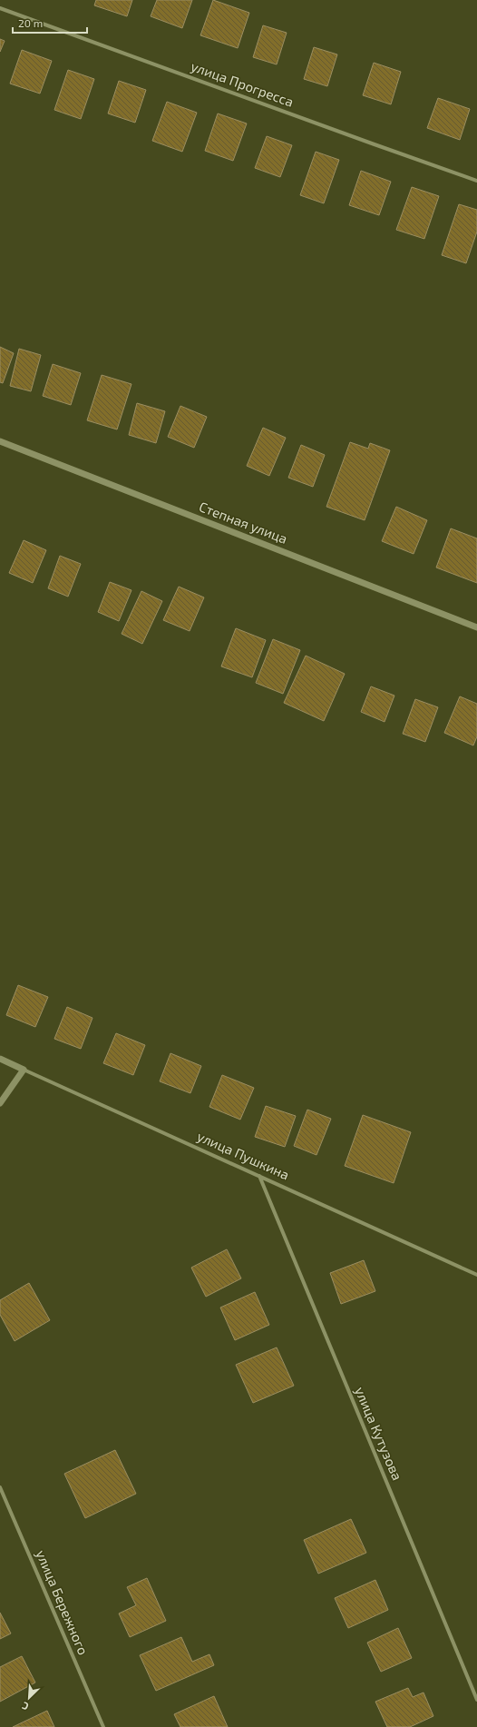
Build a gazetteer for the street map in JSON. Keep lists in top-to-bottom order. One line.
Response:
{"streets":{"street":["улица Прогресса","Степная улица","улица Пушкина","улица Кутузова","улица Бережного"]},"crossings":[["улица Пушкина","улица Кутузова"]],"scale_bar":"20 m","north":"bottom left"}
